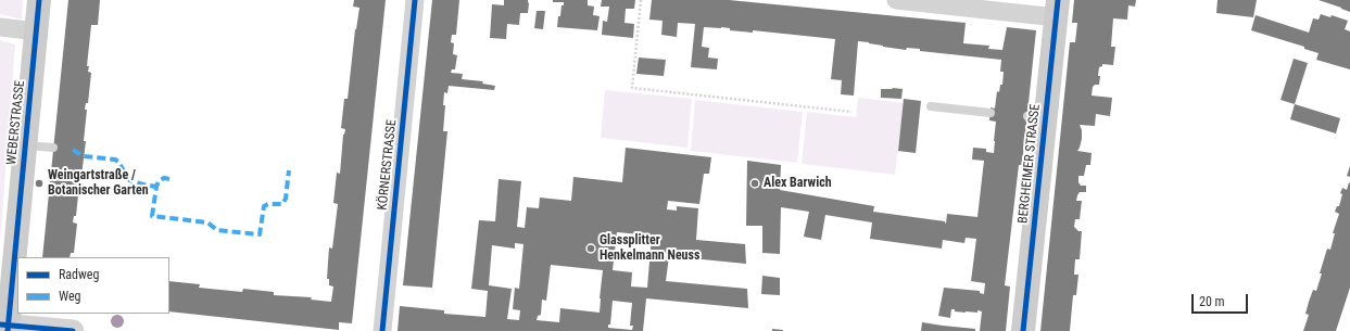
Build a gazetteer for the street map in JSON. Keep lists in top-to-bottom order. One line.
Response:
{"streets":{"main road":["WEBERSTRASSE","BERGHEIMER STRASSE"],"street":["KÖRNERSTRASSE"]},"places":["Weingartstraße / Botanischer Garten","Alex Barwich","Glassplitter Henkelmann Neuss"],"legend":["Radweg","Weg"],"scale_bar":"20 m"}
